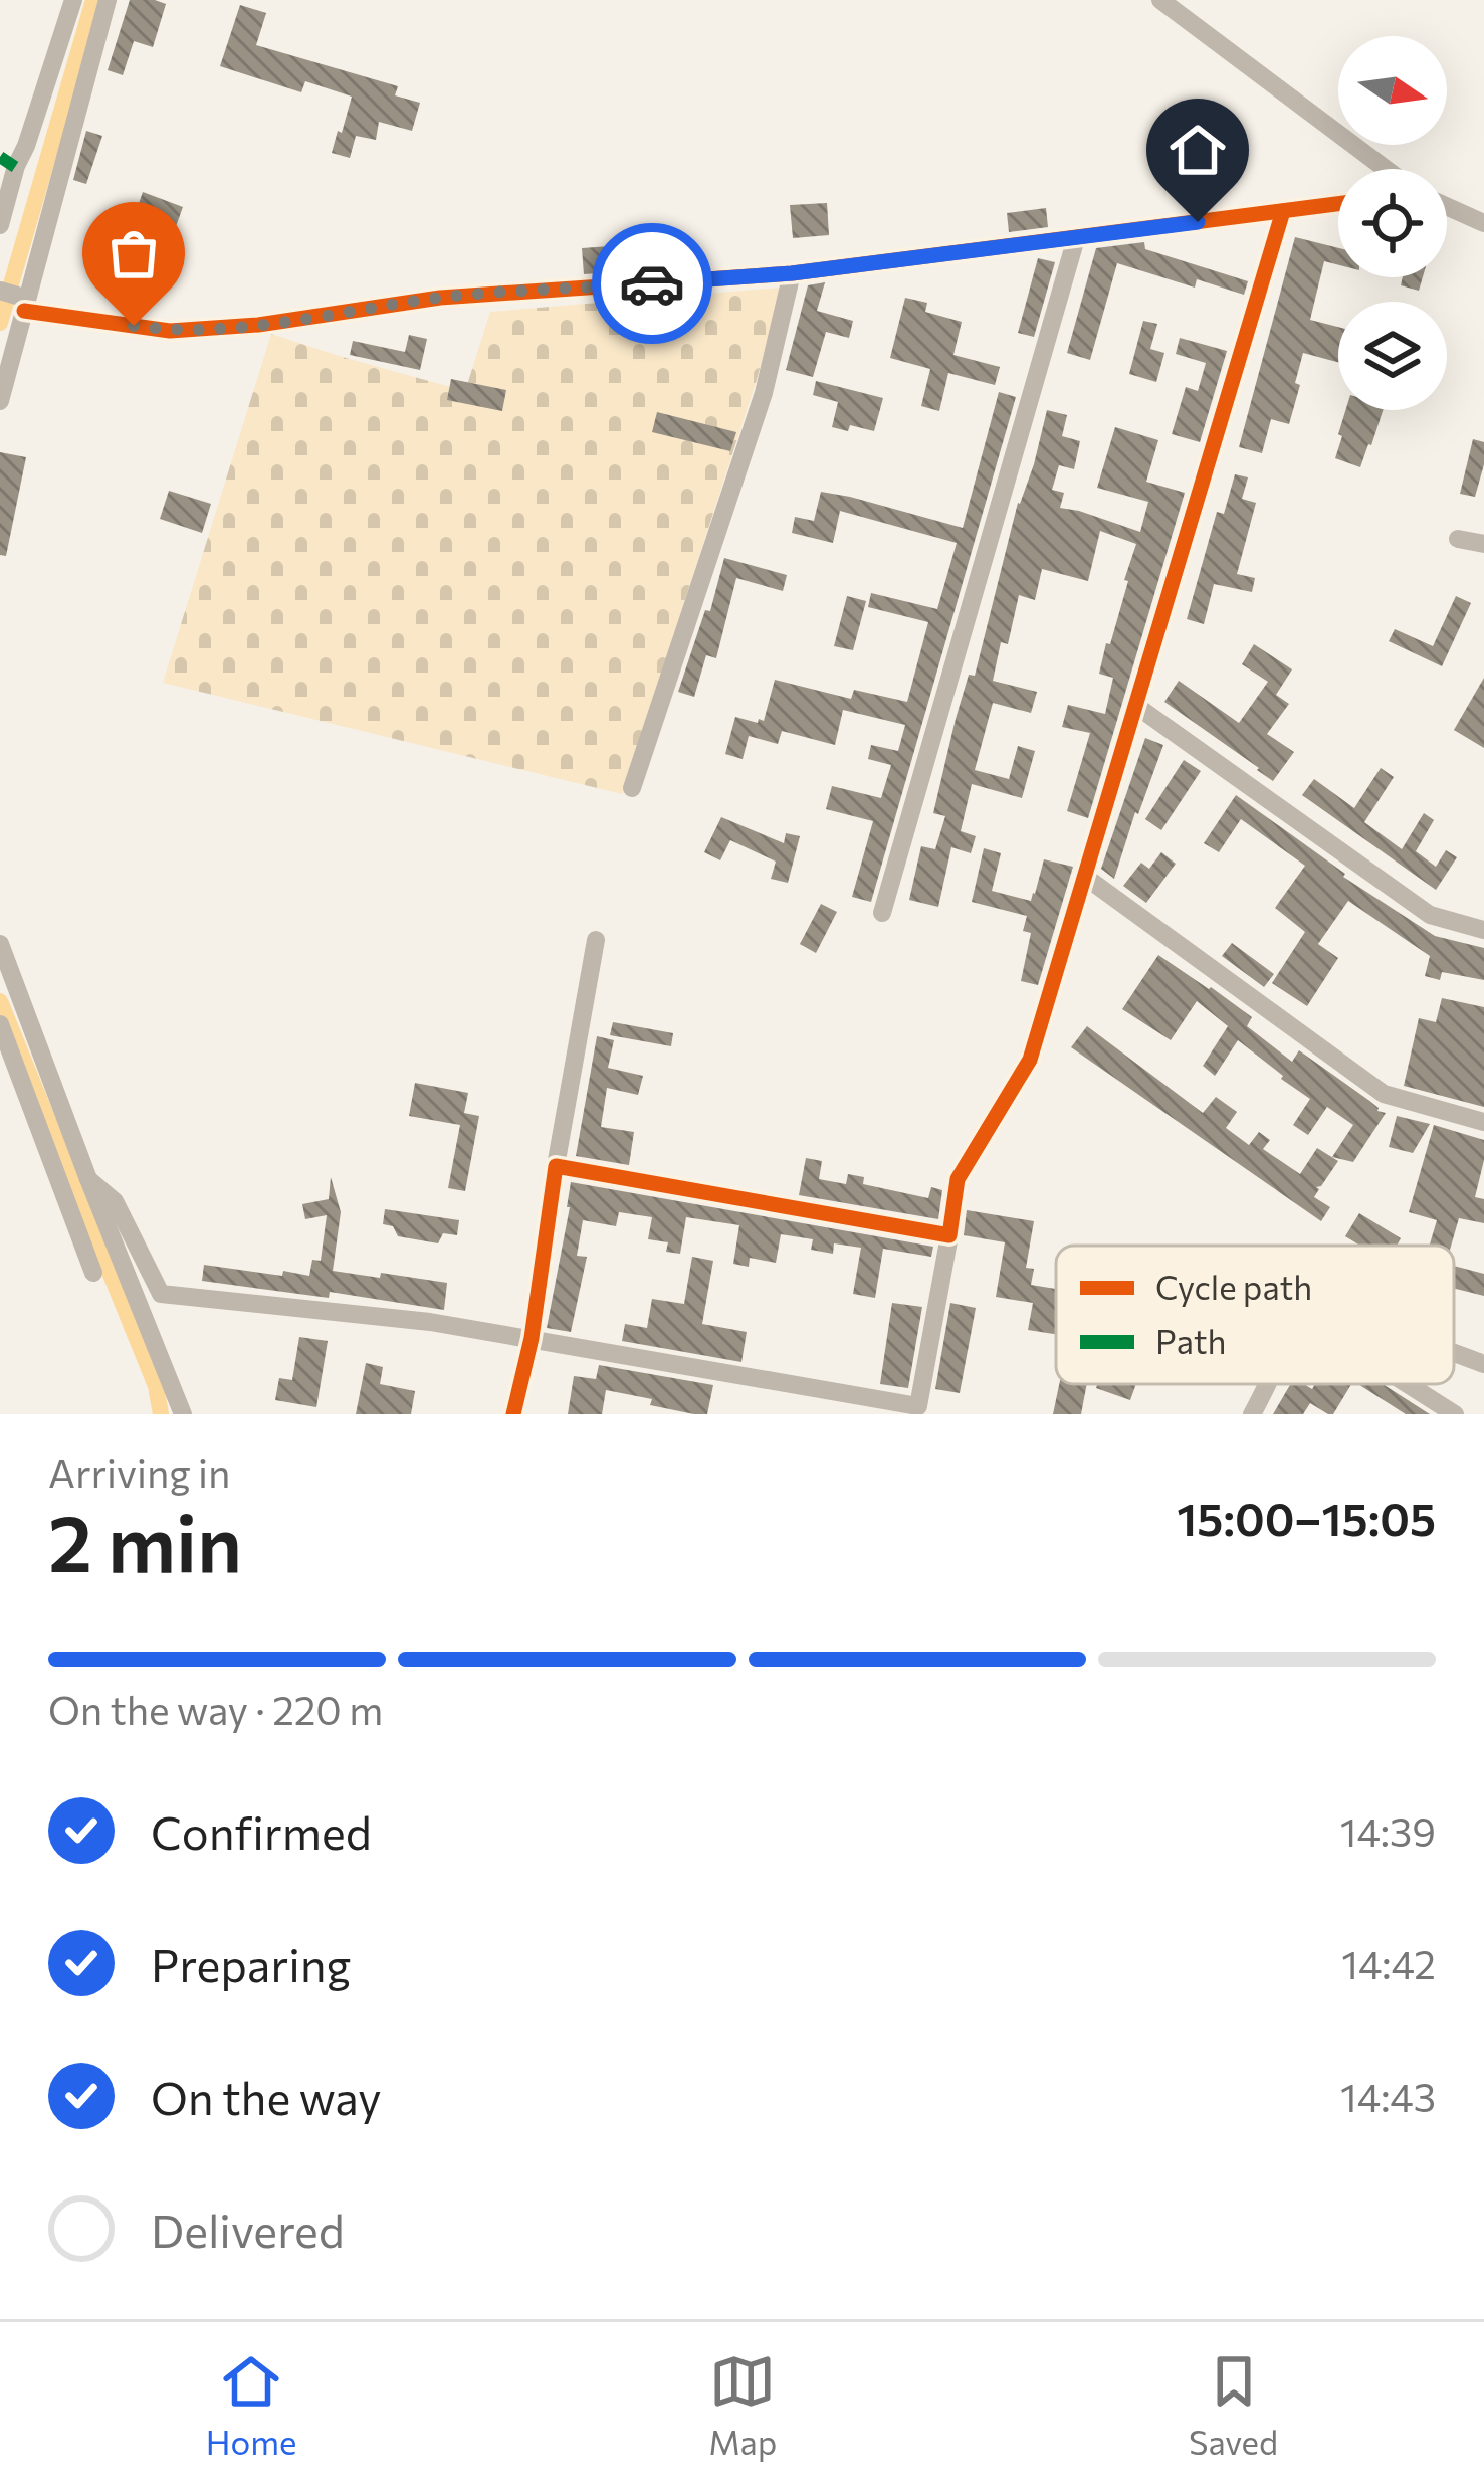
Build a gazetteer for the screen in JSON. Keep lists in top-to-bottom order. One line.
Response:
{"legend":["Cycle path","Path"],"north":"right","page":{"heading":["2 min","Arriving in","15:00–15:05"],"bar":"On the way · 220 m","list":[["Confirmed","14:39"],["Preparing","14:42"],["On the way","14:43"],"Delivered"],"tabs":["Home","Map","Saved"]}}
